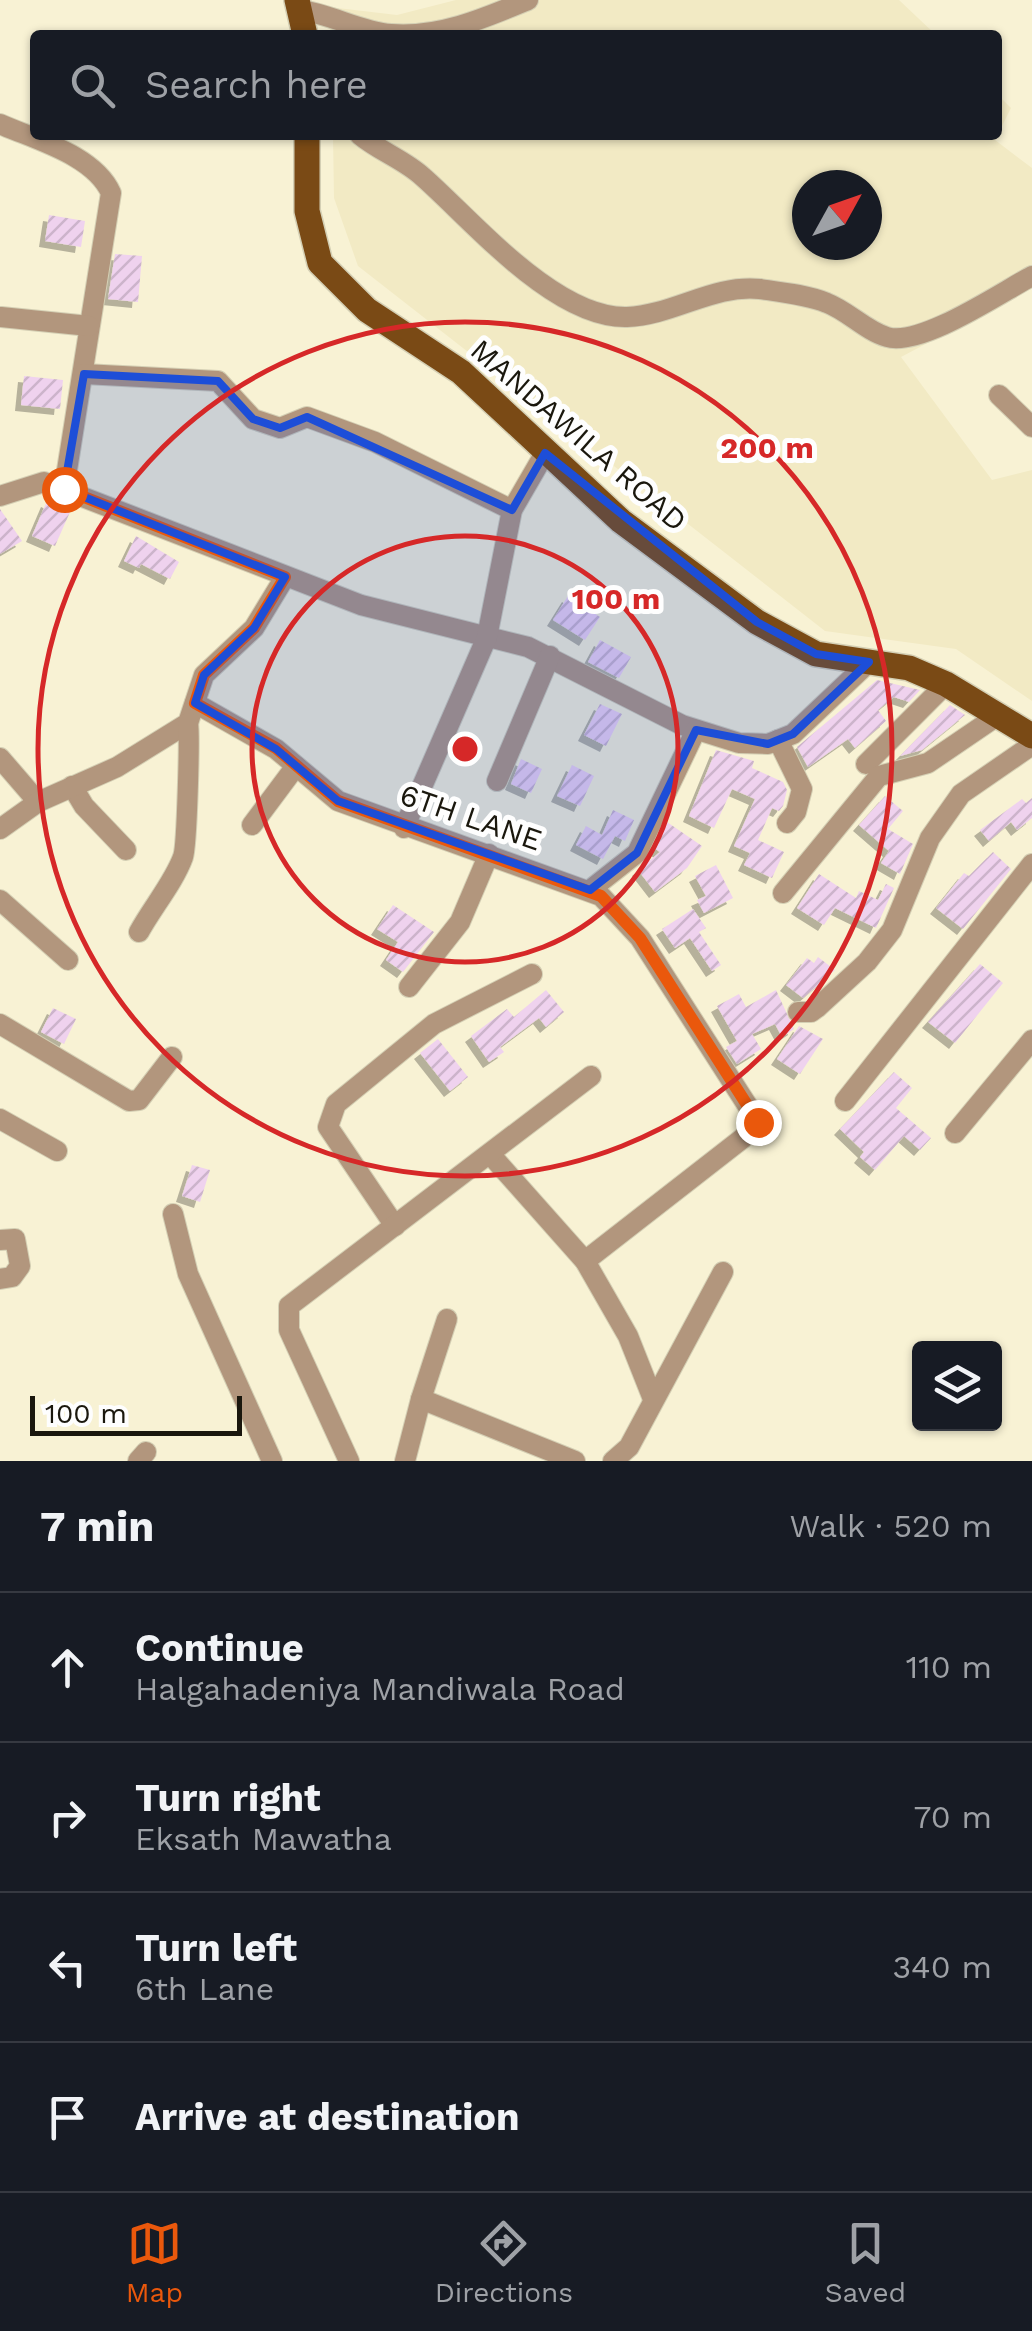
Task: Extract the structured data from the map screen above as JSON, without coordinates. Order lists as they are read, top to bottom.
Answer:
{
  "streets": {
    "main road": ["MANDAWILA ROAD"],
    "street": ["6TH LANE"]
  },
  "scale_bar": "100 m",
  "north": "top right",
  "page": {
    "search": "Search here",
    "scale": "100 m",
    "heading": ["7 min", "Walk · 520 m"],
    "list": [
      ["Continue", "Halgahadeniya Mandiwala Road", "110 m"],
      ["Turn right", "Eksath Mawatha", "70 m"],
      ["Turn left", "6th Lane", "340 m"],
      "Arrive at destination"
    ],
    "nav": ["Map", "Directions", "Saved"]
  },
  "rings": ["200 m", "100 m"]
}
